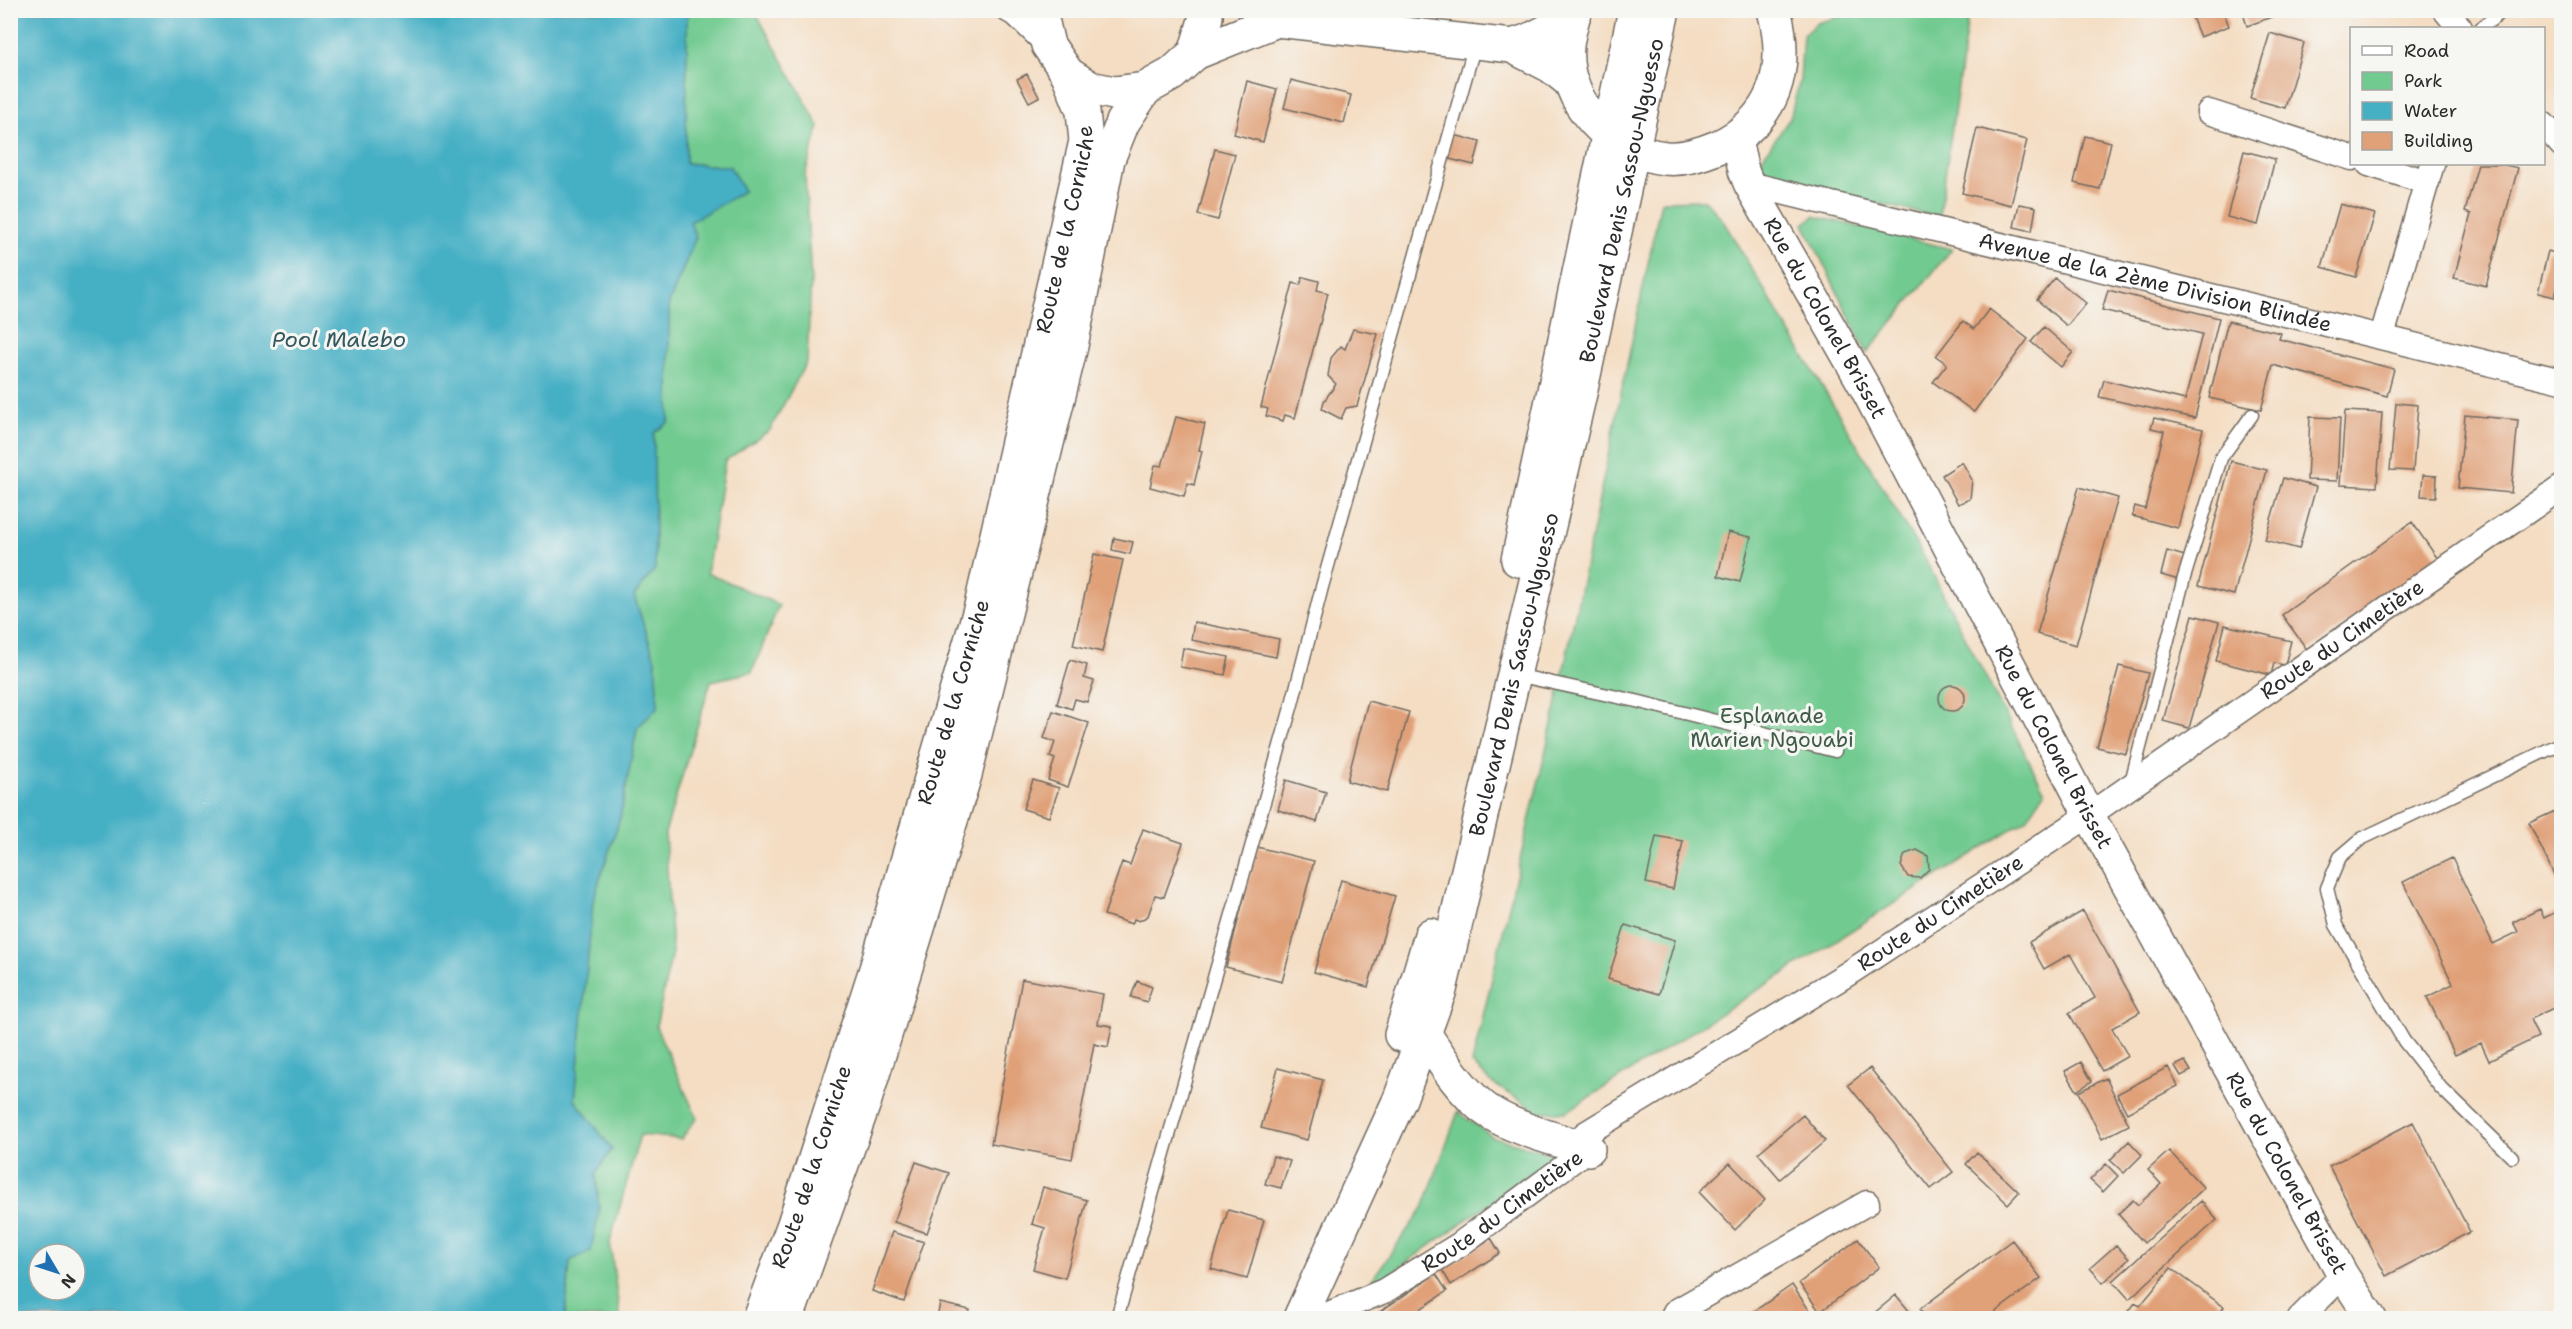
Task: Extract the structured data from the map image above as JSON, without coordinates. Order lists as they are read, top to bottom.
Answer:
{
  "streets": {
    "main road": ["Boulevard Denis Sassou-Nguesso", "Route de la Corniche"],
    "street": ["Avenue de la 2ème Division Blindée", "Rue du Colonel Brisset", "Route du Cimetière"]
  },
  "crossings": [
    ["Avenue de la 2ème Division Blindée", "Rue du Colonel Brisset"],
    ["Rue du Colonel Brisset", "Route du Cimetière"]
  ],
  "water": ["Pool Malebo"],
  "parks": ["Esplanade Marien Ngouabi"],
  "legend": [
    "Road",
    "Park",
    "Water",
    "Building"
  ],
  "north": "bottom right"
}
